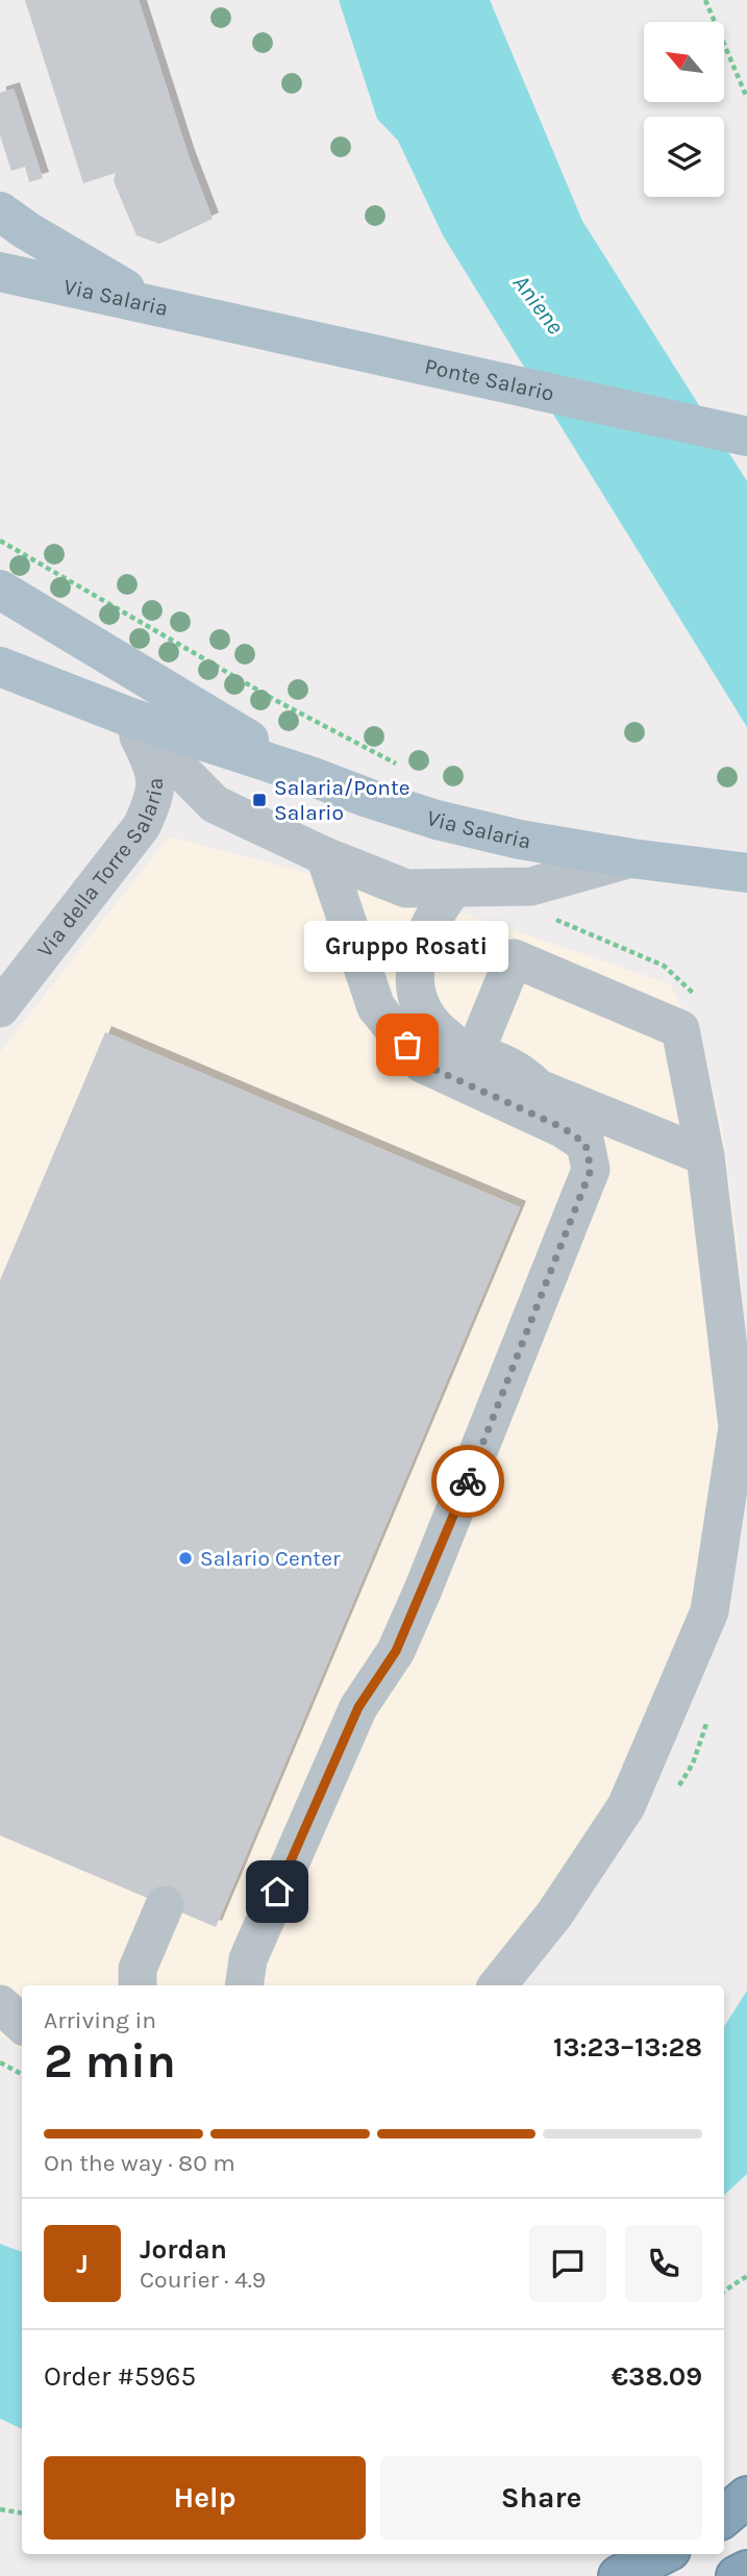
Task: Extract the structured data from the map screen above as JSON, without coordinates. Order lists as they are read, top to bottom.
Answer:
{
  "streets": {
    "main road": ["Via Salaria", "Ponte Salario"],
    "street": ["Via della Torre Salaria"]
  },
  "crossings": [
    ["Via Salaria", "Ponte Salario"],
    ["Via Salaria", "Via della Torre Salaria"]
  ],
  "water": ["Aniene"],
  "places": {
    "transit": ["Salaria/Ponte Salario"],
    "other": ["Gruppo Rosati", "Salario Center"]
  },
  "north": "top left",
  "page": {
    "bubble": "Gruppo Rosati",
    "heading": ["2 min", "Arriving in", "13:23–13:28"],
    "panel": [
      "Jordan",
      "Courier · 4.9",
      "Order #5965",
      "€38.09"
    ],
    "bar": "On the way · 80 m",
    "round": "J",
    "buttons": ["Help", "Share"]
  }
}
